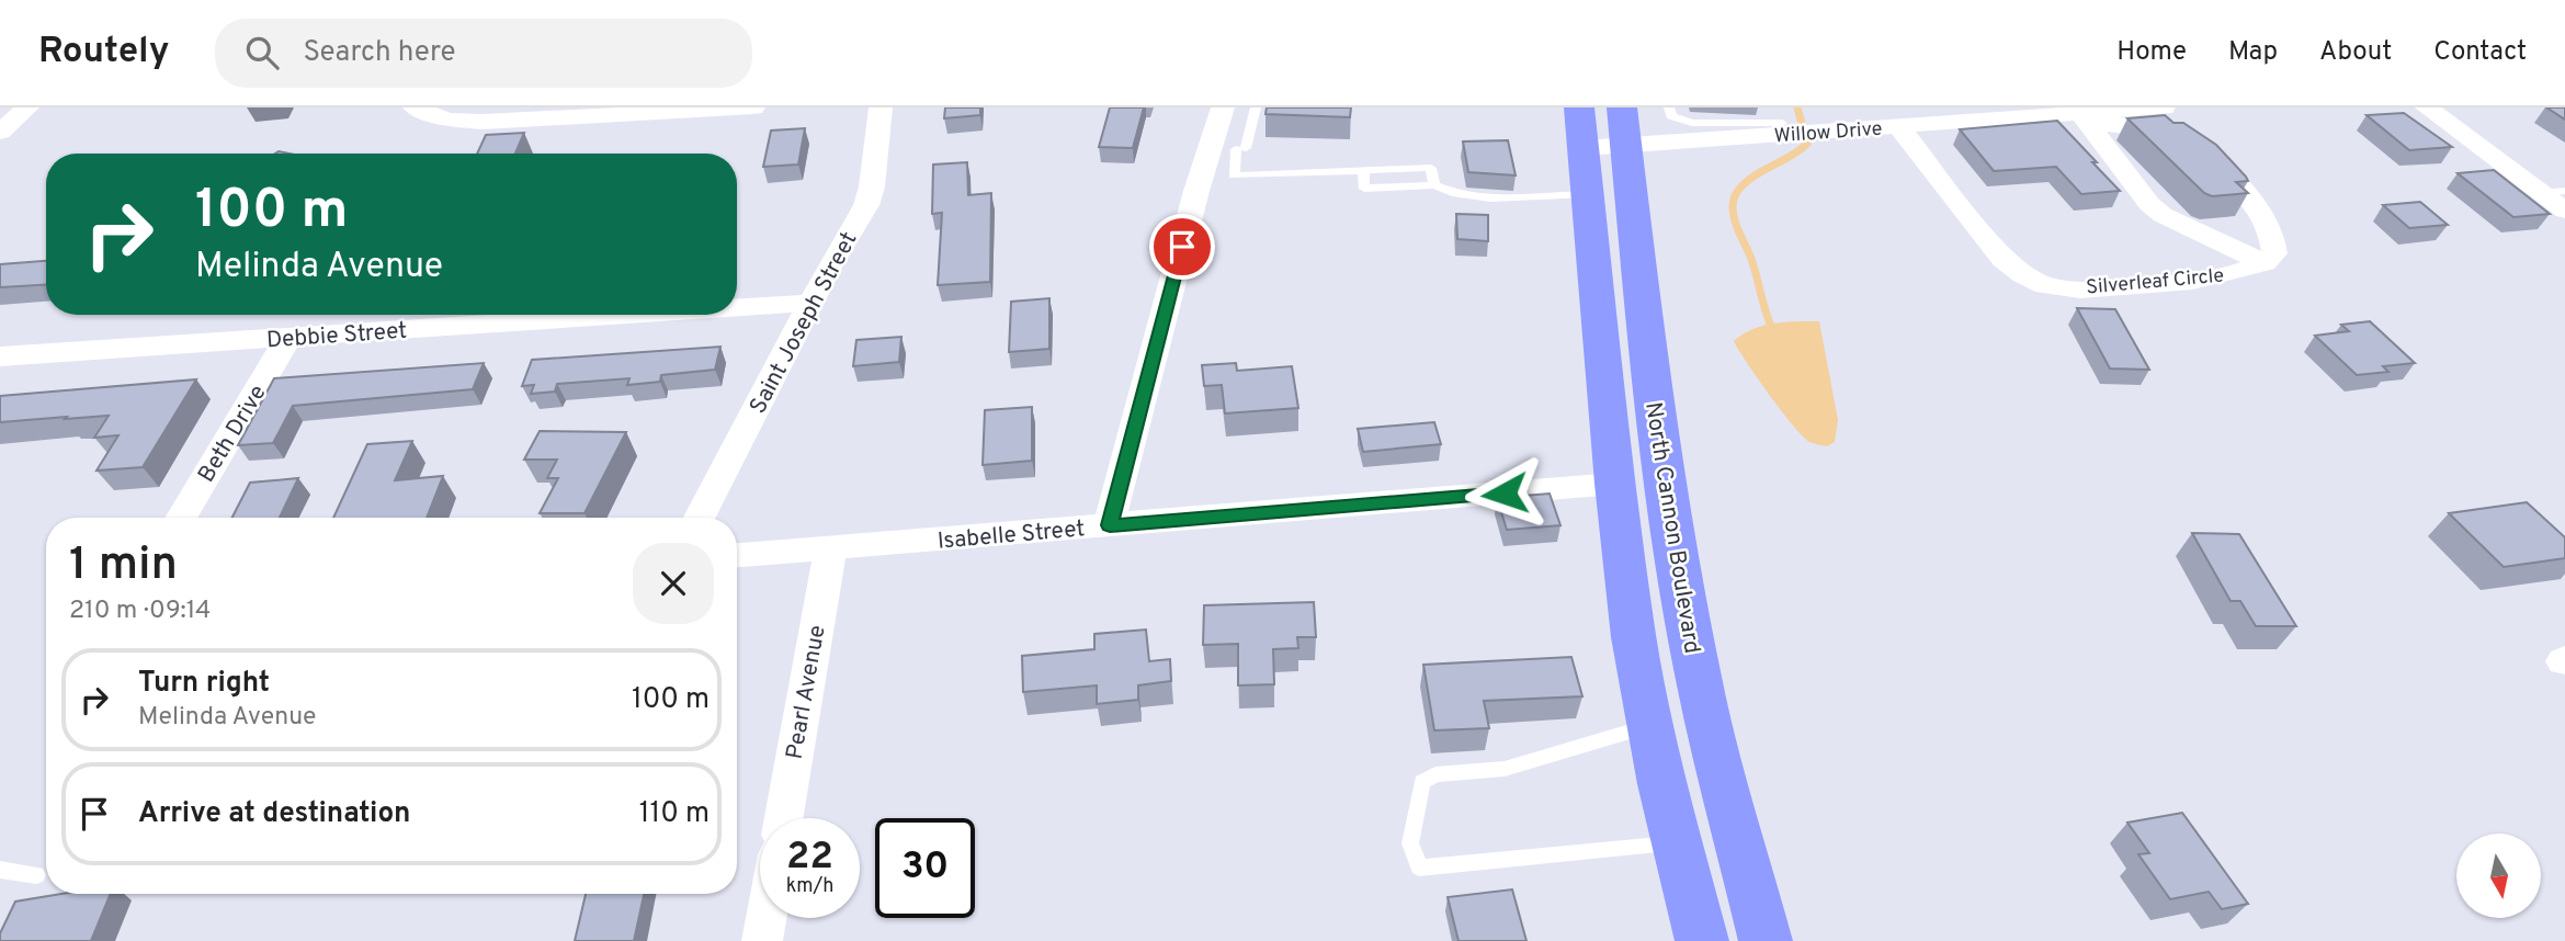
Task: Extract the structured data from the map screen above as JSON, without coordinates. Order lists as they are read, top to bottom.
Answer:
{
  "streets": {
    "main road": ["North Cannon Boulevard"],
    "street": [
      "Willow Drive",
      "Silverleaf Circle",
      "Saint Joseph Street",
      "Debbie Street",
      "Beth Drive",
      "Isabelle Street",
      "Pearl Avenue"
    ]
  },
  "crossings": [
    ["Willow Drive", "Silverleaf Circle"],
    ["Willow Drive", "North Cannon Boulevard"],
    ["Saint Joseph Street", "Debbie Street"],
    ["Debbie Street", "Beth Drive"],
    ["North Cannon Boulevard", "Isabelle Street"],
    ["Isabelle Street", "Pearl Avenue"]
  ],
  "north": "bottom",
  "page": {
    "header": "Routely",
    "search": "Search here",
    "nav": [
      "Home",
      "Map",
      "About",
      "Contact"
    ],
    "turn": ["100 m", "Melinda Avenue"],
    "heading": ["1 min", "210 m · 09:14"],
    "list": [
      {
        "name": "Turn right",
        "note": "Melinda Avenue",
        "value": "100 m"
      },
      {
        "name": "Arrive at destination",
        "value": "110 m"
      }
    ],
    "speed": "22 km/h",
    "limit": "30"
  }
}
